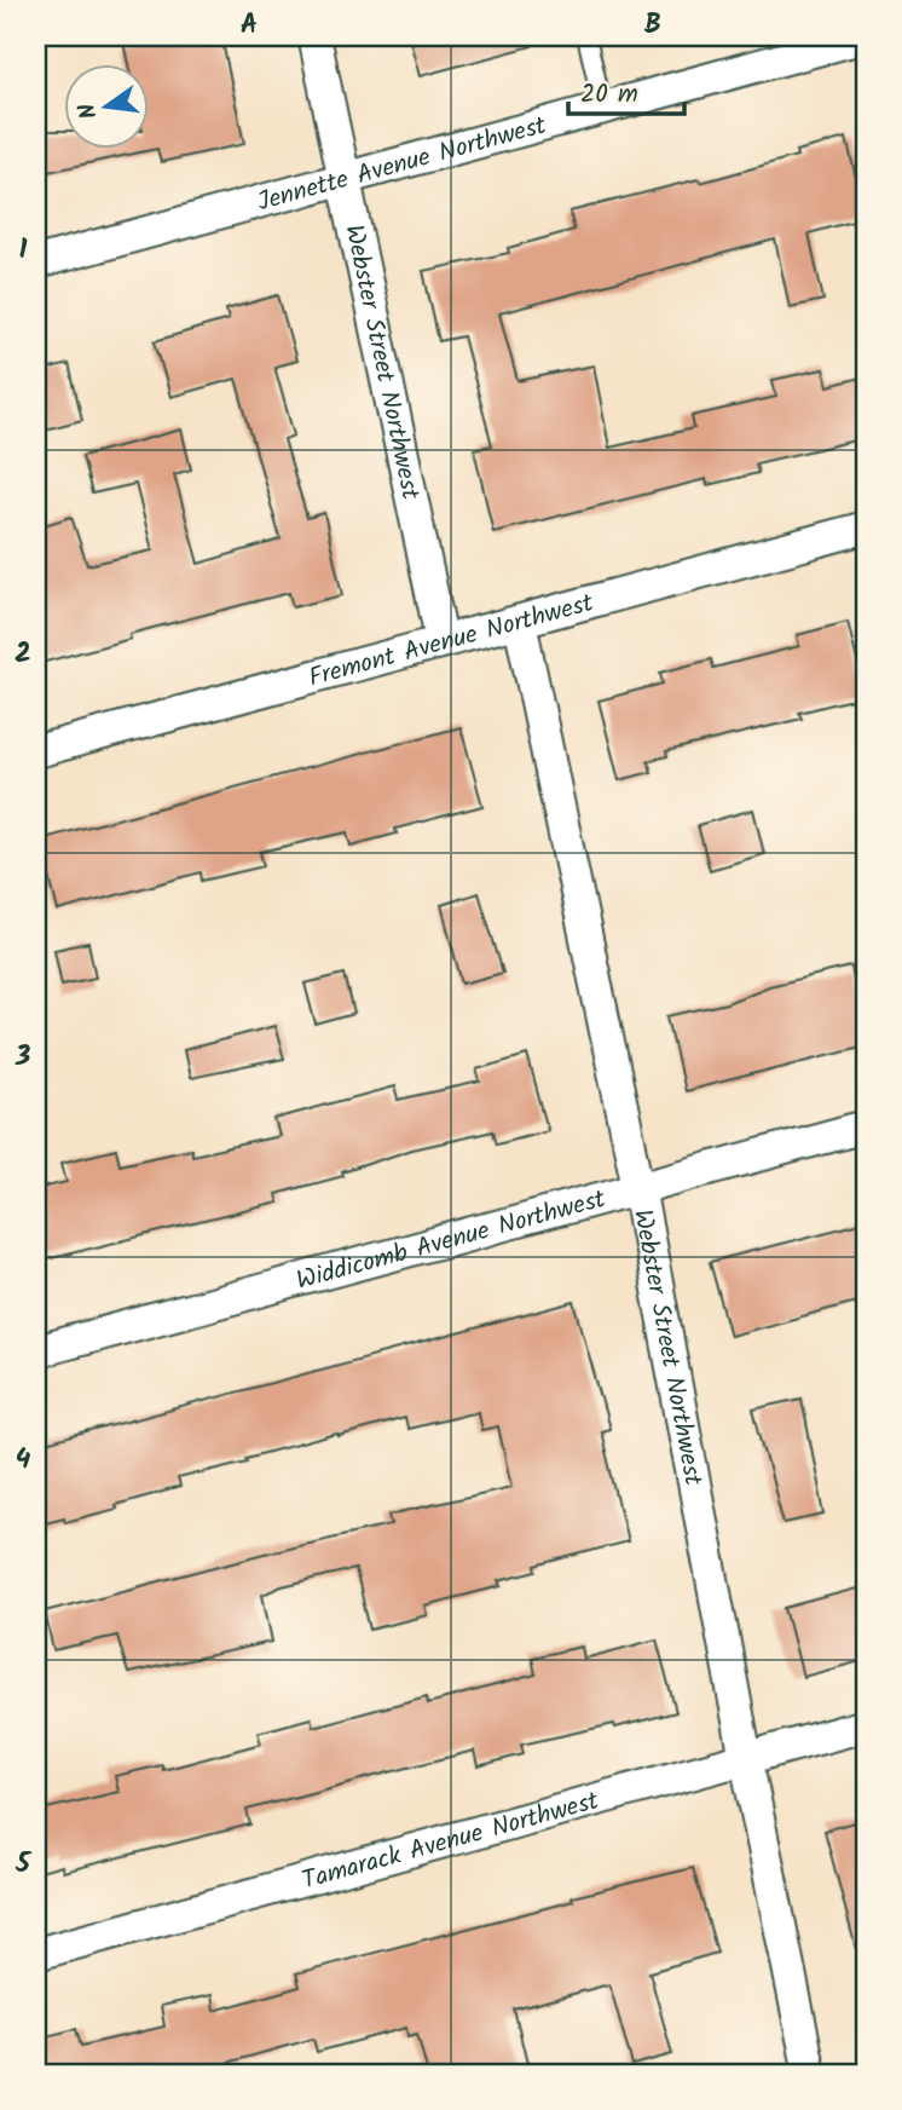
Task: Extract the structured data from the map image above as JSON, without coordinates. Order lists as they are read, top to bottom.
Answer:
{
  "streets": {
    "street": [
      "Jennette Avenue Northwest",
      "Webster Street Northwest",
      "Fremont Avenue Northwest",
      "Widdicomb Avenue Northwest",
      "Tamarack Avenue Northwest"
    ]
  },
  "crossings": [
    ["Jennette Avenue Northwest", "Webster Street Northwest"],
    ["Webster Street Northwest", "Fremont Avenue Northwest"],
    ["Webster Street Northwest", "Widdicomb Avenue Northwest"],
    ["Webster Street Northwest", "Tamarack Avenue Northwest"]
  ],
  "scale_bar": "20 m",
  "north": "left",
  "grid": {
    "columns": ["A", "B"],
    "rows": [
      "1",
      "2",
      "3",
      "4",
      "5"
    ]
  }
}
